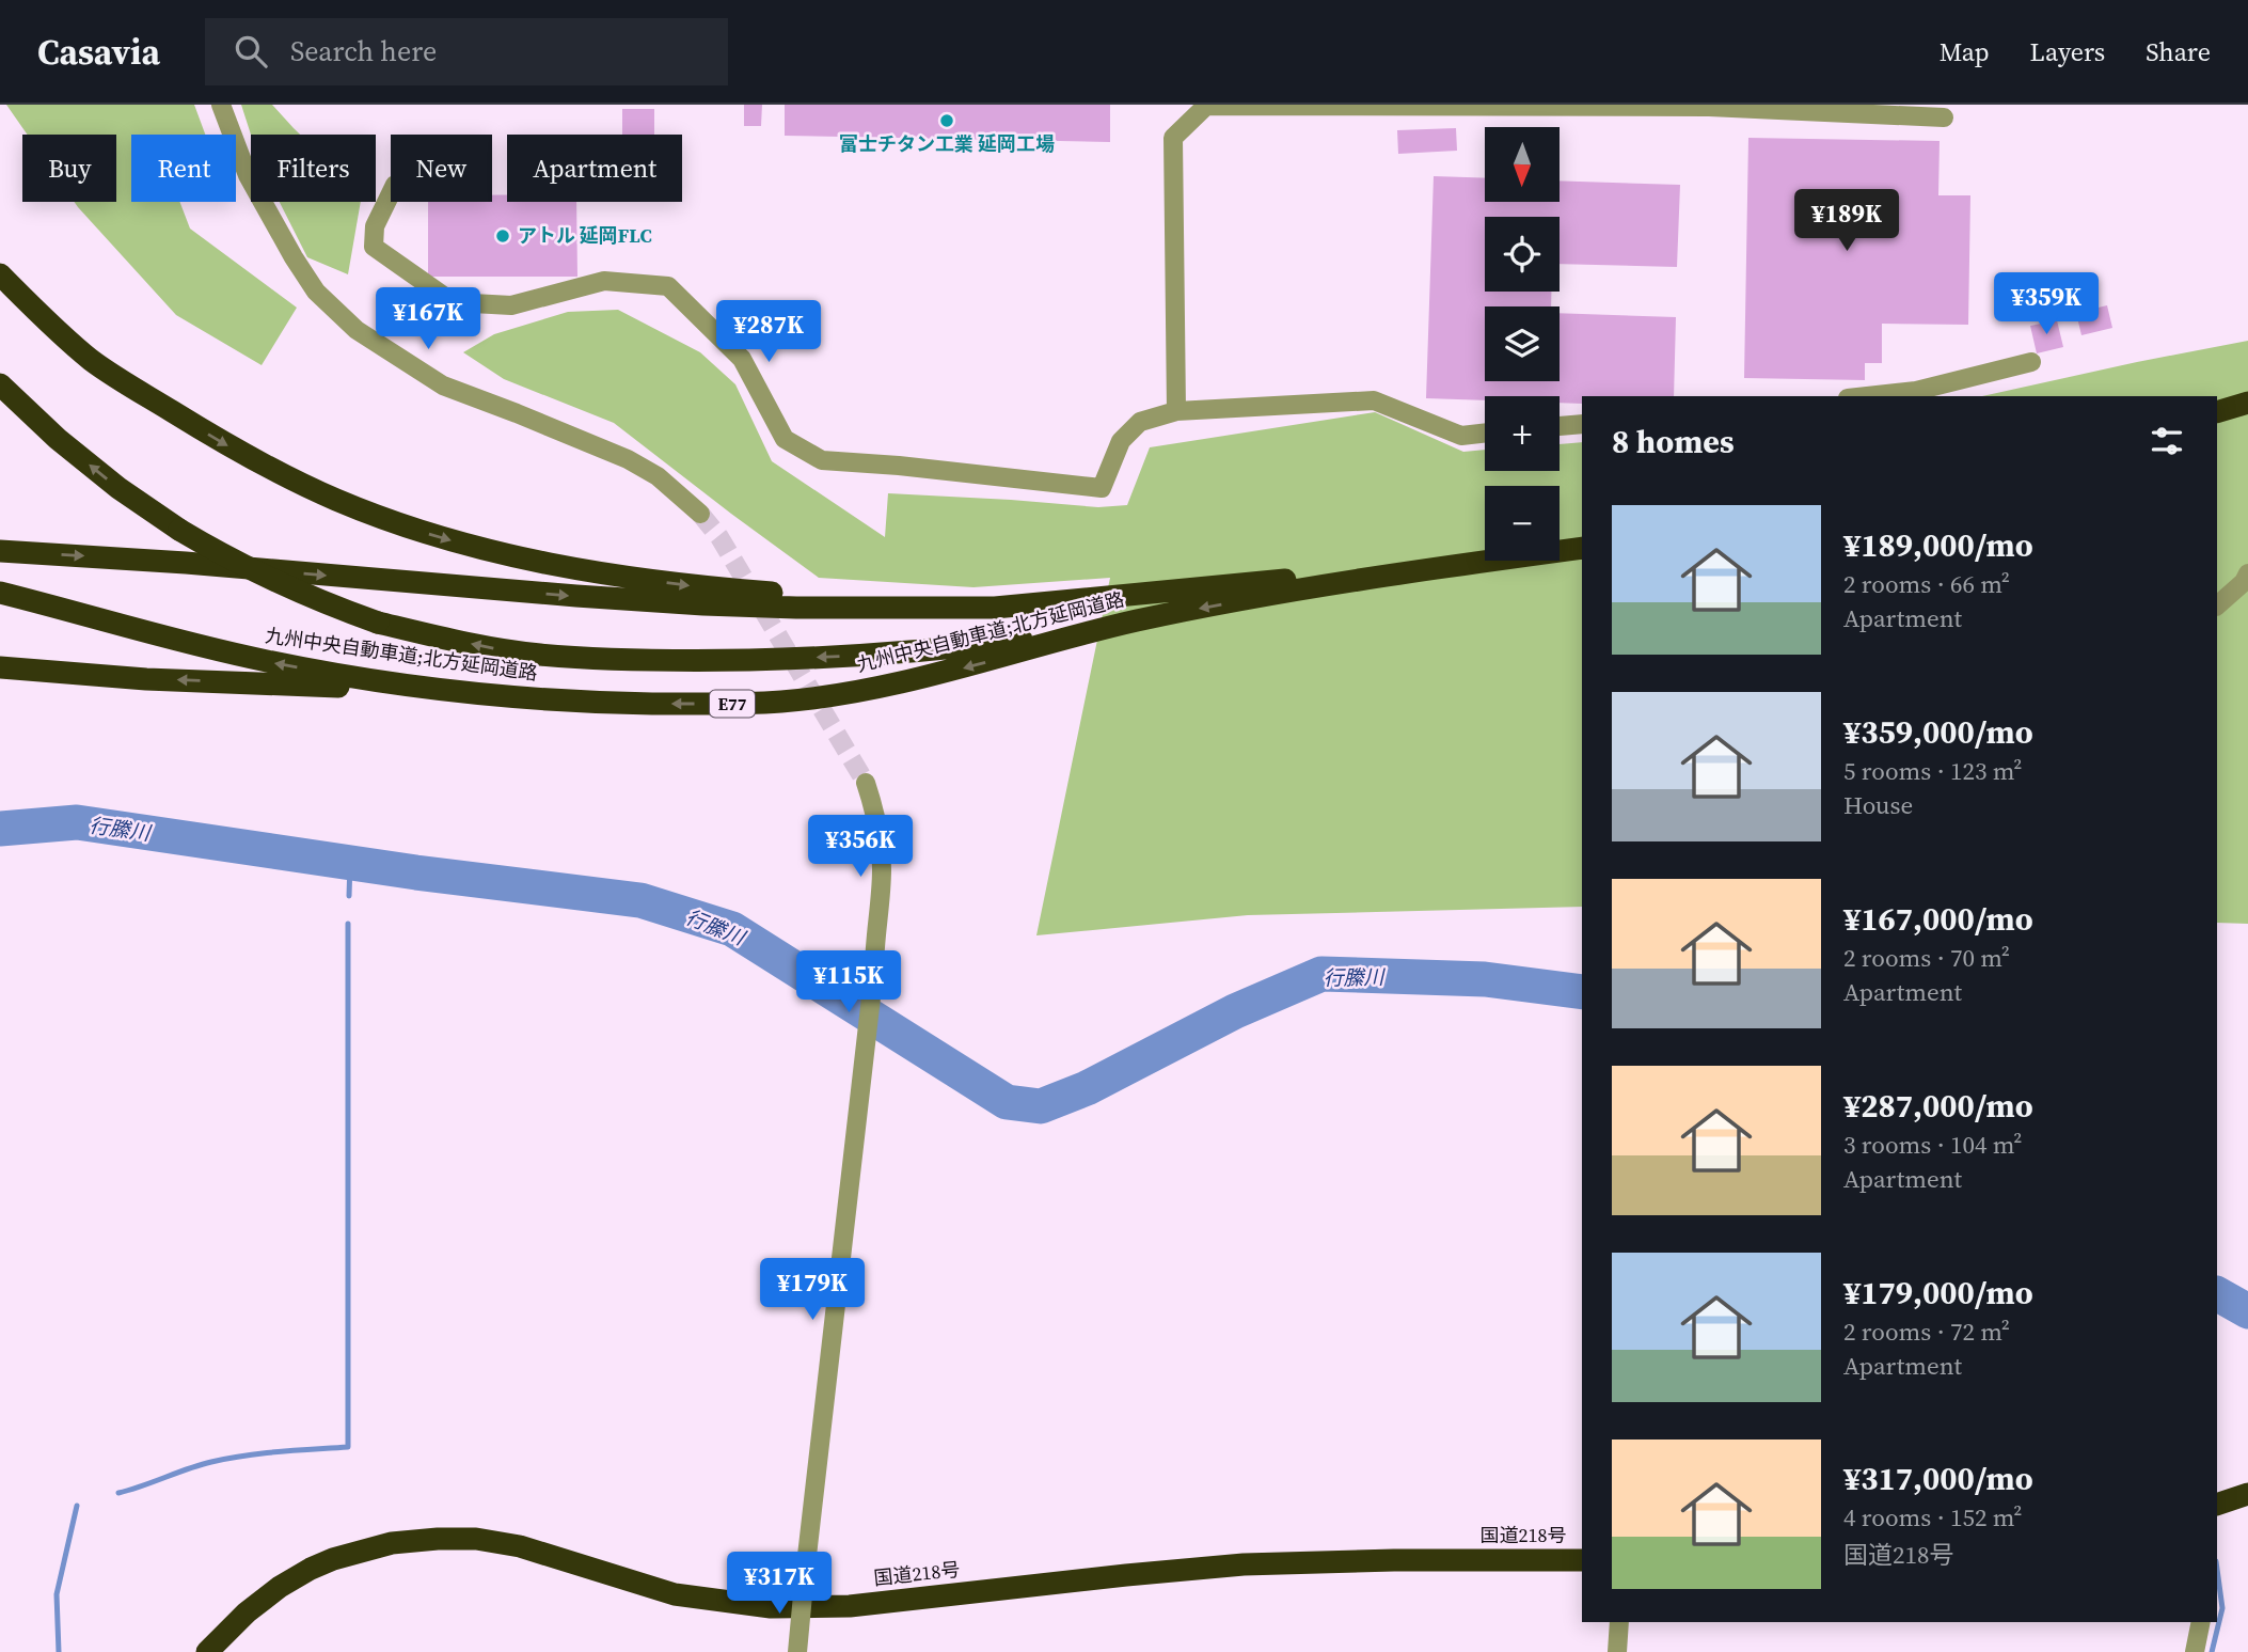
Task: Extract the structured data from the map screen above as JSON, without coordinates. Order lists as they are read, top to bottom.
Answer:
{
  "streets": {
    "highway": ["九州中央自動車道;北方延岡道路", "E77", "国道218号"]
  },
  "water": ["行縢川"],
  "places": ["富士チタン工業 延岡工場", "アトル 延岡FLC"],
  "north": "bottom",
  "page": {
    "header": "Casavia",
    "search": "Search here",
    "nav": ["Map", "Layers", "Share"],
    "map_buttons": ["+", "−"],
    "chip": [
      "Buy",
      "Rent",
      "Filters",
      "New",
      "Apartment"
    ],
    "price": [
      "¥189K",
      "¥359K",
      "¥167K",
      "¥287K",
      "¥356K",
      "¥115K",
      "¥179K",
      "¥317K"
    ],
    "heading": "8 homes",
    "list": [
      {
        "name": "¥189,000/mo",
        "note": "2 rooms · 66 m² · Apartment"
      },
      {
        "name": "¥359,000/mo",
        "note": "5 rooms · 123 m² · House"
      },
      {
        "name": "¥167,000/mo",
        "note": "2 rooms · 70 m² · Apartment"
      },
      {
        "name": "¥287,000/mo",
        "note": "3 rooms · 104 m² · Apartment"
      },
      {
        "name": "¥179,000/mo",
        "note": "2 rooms · 72 m² · Apartment"
      },
      {
        "name": "¥317,000/mo",
        "note": "4 rooms · 152 m² · 国道218号"
      }
    ]
  }
}
